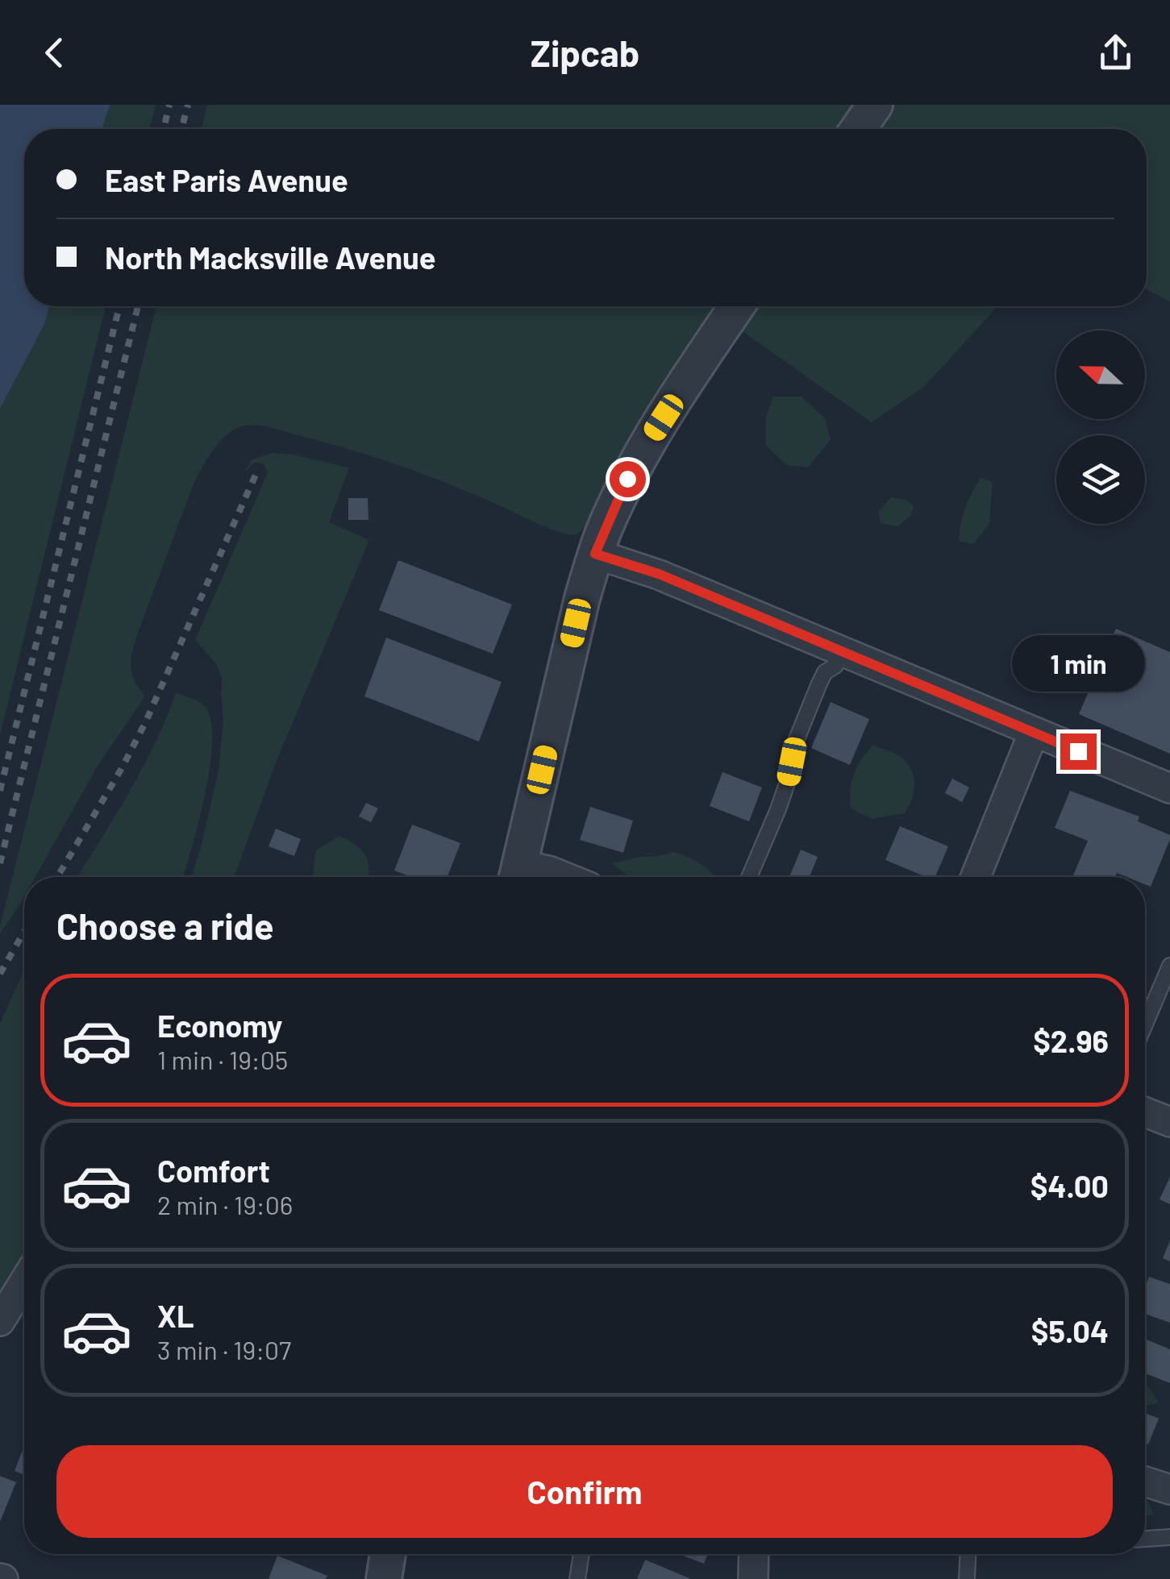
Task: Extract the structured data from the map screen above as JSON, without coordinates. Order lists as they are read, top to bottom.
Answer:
{
  "north": "left",
  "page": {
    "header": "Zipcab",
    "banner": ["East Paris Avenue", "North Macksville Avenue"],
    "bubble": "1 min",
    "heading": "Choose a ride",
    "list": [
      {
        "name": "Economy",
        "note": "1 min · 19:05",
        "value": "$2.96"
      },
      {
        "name": "Comfort",
        "note": "2 min · 19:06",
        "value": "$4.00"
      },
      {
        "name": "XL",
        "note": "3 min · 19:07",
        "value": "$5.04"
      }
    ],
    "buttons": "Confirm"
  }
}
